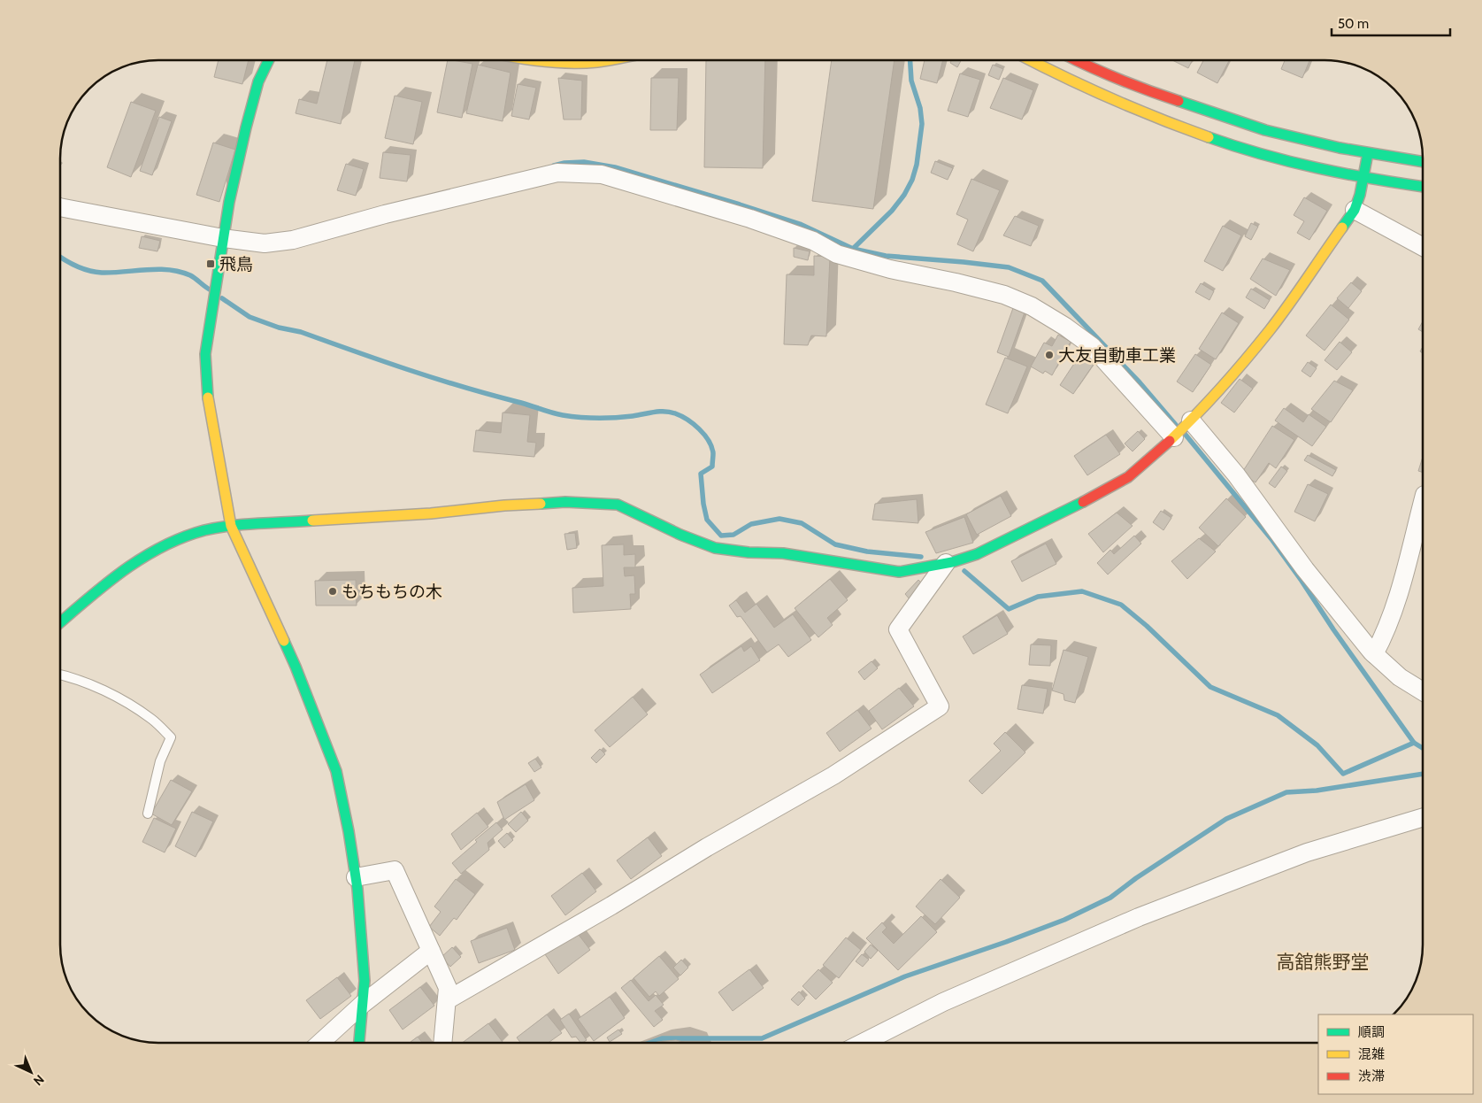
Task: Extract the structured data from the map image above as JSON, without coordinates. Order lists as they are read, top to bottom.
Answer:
{
  "districts": ["高舘熊野堂"],
  "places": {
    "transit": ["飛鳥"],
    "other": ["大友自動車工業", "もちもちの木"]
  },
  "legend": ["順調", "混雑", "渋滞"],
  "scale_bar": "50 m",
  "north": "bottom right"
}
